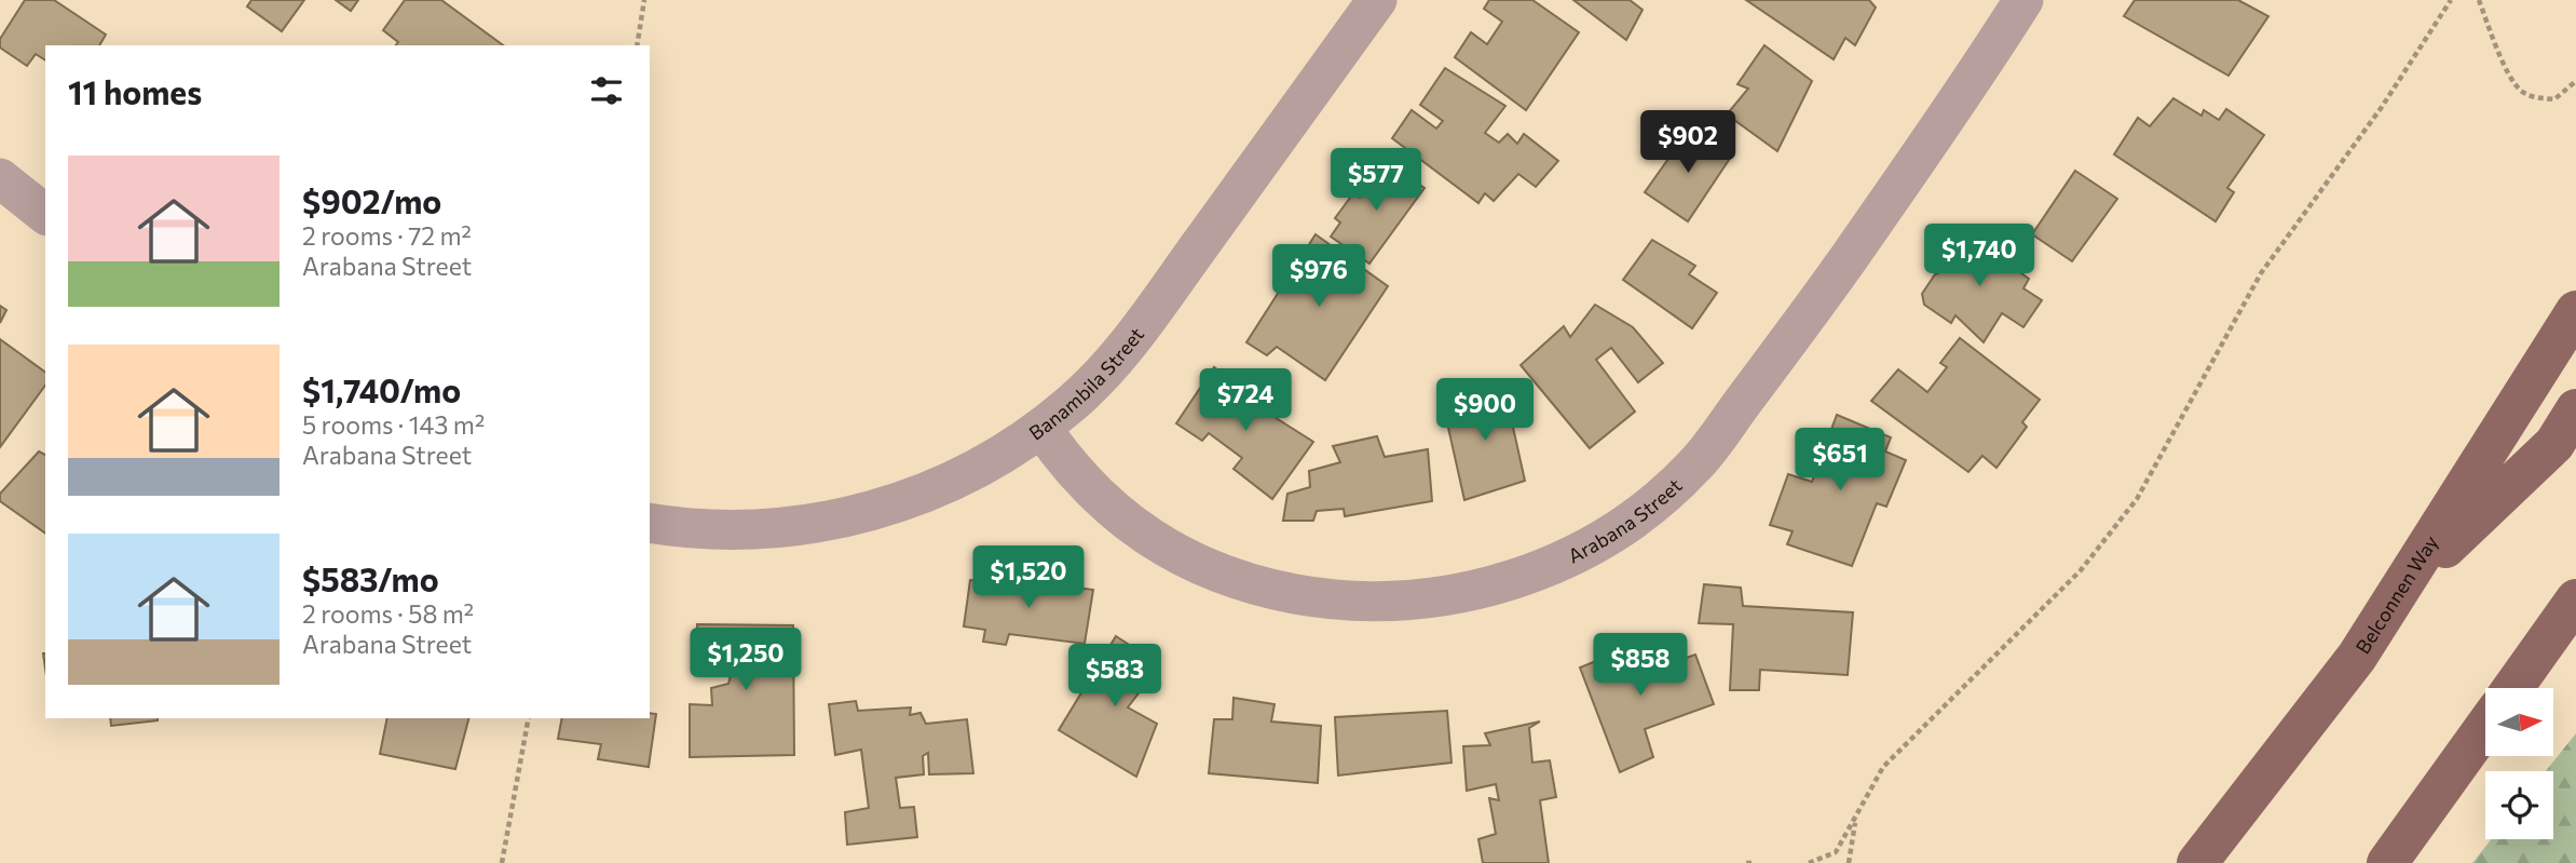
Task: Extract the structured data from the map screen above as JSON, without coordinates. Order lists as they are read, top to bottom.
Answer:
{
  "streets": {
    "main road": ["Belconnen Way"],
    "street": ["Banambila Street", "Arabana Street"]
  },
  "crossings": [
    ["Banambila Street", "Arabana Street"]
  ],
  "north": "right",
  "page": {
    "heading": "11 homes",
    "price": [
      "$902",
      "$577",
      "$1,740",
      "$976",
      "$724",
      "$900",
      "$651",
      "$1,520",
      "$1,250",
      "$858",
      "$583"
    ],
    "list": [
      {
        "name": "$902/mo",
        "note": "2 rooms · 72 m² · Arabana Street"
      },
      {
        "name": "$1,740/mo",
        "note": "5 rooms · 143 m² · Arabana Street"
      },
      {
        "name": "$583/mo",
        "note": "2 rooms · 58 m² · Arabana Street"
      }
    ]
  }
}
